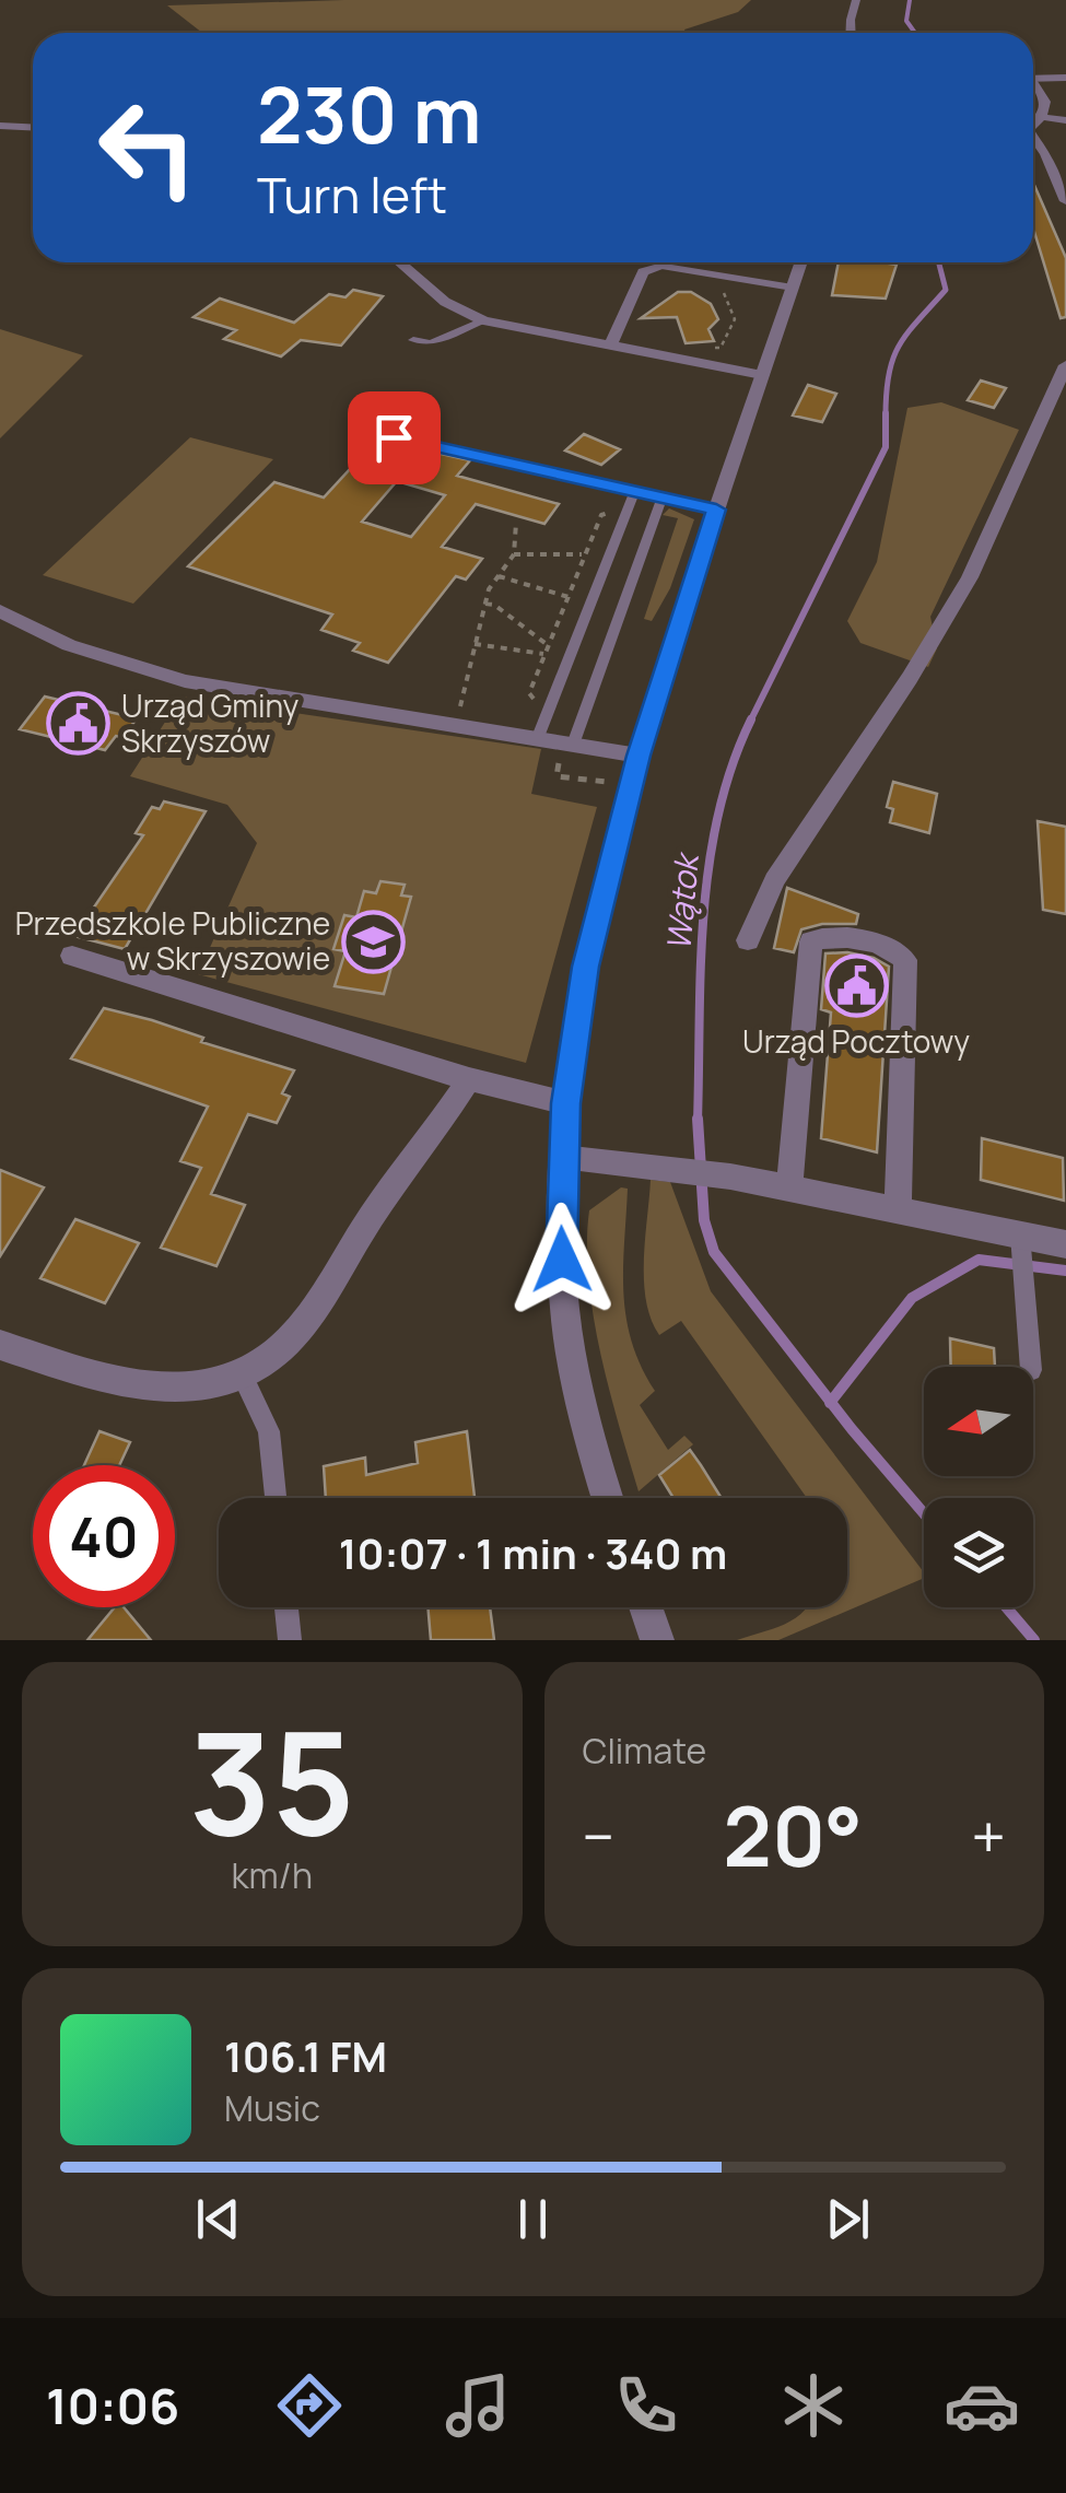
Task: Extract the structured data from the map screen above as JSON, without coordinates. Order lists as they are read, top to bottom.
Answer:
{
  "water": ["Wątok"],
  "places": {
    "public building": ["Urząd Gminy Skrzyszów", "Urząd Pocztowy"],
    "school or university": ["Przedszkole Publiczne w Skrzyszowie"]
  },
  "north": "left",
  "page": {
    "turn": ["230 m", "Turn left"],
    "limit": "40",
    "trip": "10:07 · 1 min · 340 m",
    "tile": [
      ["35", "km/h"],
      "Climate"
    ],
    "heat": ["−", "20°", "+"],
    "song": ["106.1 FM", "Music"],
    "tabs": "10:06"
  }
}
